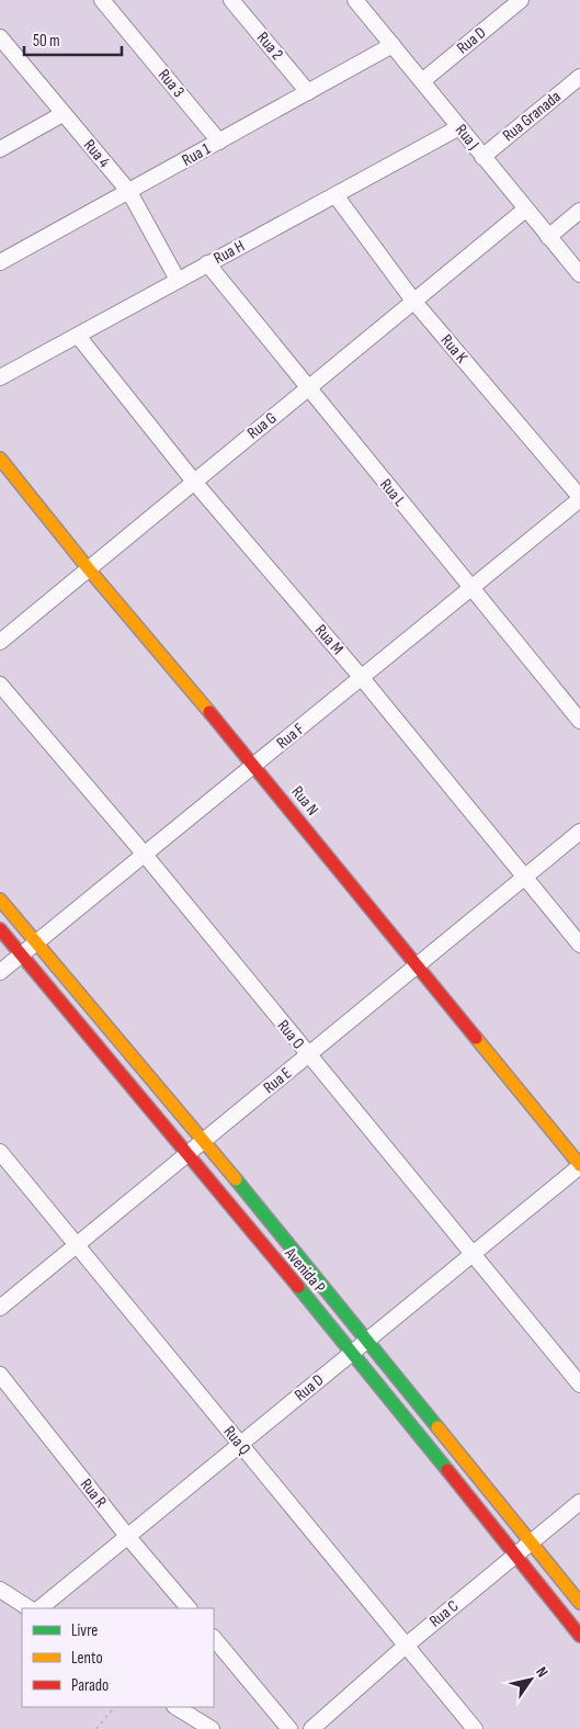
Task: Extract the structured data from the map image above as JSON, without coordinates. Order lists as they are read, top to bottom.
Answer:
{
  "streets": {
    "street": [
      "Rua D",
      "Rua 2",
      "Rua 3",
      "Rua Granada",
      "Rua J",
      "Rua 4",
      "Rua 1",
      "Rua H",
      "Rua K",
      "Rua G",
      "Rua L",
      "Rua M",
      "Rua F",
      "Rua N",
      "Rua O",
      "Rua E",
      "Avenida P",
      "Rua Q",
      "Rua R",
      "Rua C"
    ]
  },
  "crossings": [
    ["Rua D", "Rua J"],
    ["Rua D", "Rua N"],
    ["Rua D", "Rua O"],
    ["Rua D", "Avenida P"],
    ["Rua D", "Rua Q"],
    ["Rua D", "Rua R"],
    ["Rua 2", "Rua 1"],
    ["Rua 3", "Rua 1"],
    ["Rua Granada", "Rua J"],
    ["Rua J", "Rua 1"],
    ["Rua J", "Rua H"],
    ["Rua J", "Rua G"],
    ["Rua 4", "Rua 1"],
    ["Rua 4", "Rua H"],
    ["Rua H", "Rua K"],
    ["Rua H", "Rua L"],
    ["Rua H", "Rua M"],
    ["Rua K", "Rua G"],
    ["Rua K", "Rua F"],
    ["Rua G", "Rua L"],
    ["Rua G", "Rua M"],
    ["Rua G", "Rua N"],
    ["Rua L", "Rua F"],
    ["Rua M", "Rua F"],
    ["Rua M", "Rua E"],
    ["Rua F", "Rua N"],
    ["Rua F", "Rua O"],
    ["Rua F", "Avenida P"],
    ["Rua N", "Rua E"],
    ["Rua O", "Rua E"],
    ["Rua E", "Avenida P"],
    ["Rua E", "Rua Q"],
    ["Avenida P", "Rua C"],
    ["Rua Q", "Rua C"]
  ],
  "legend": ["Livre", "Lento", "Parado"],
  "scale_bar": "50 m",
  "north": "top right"
}
